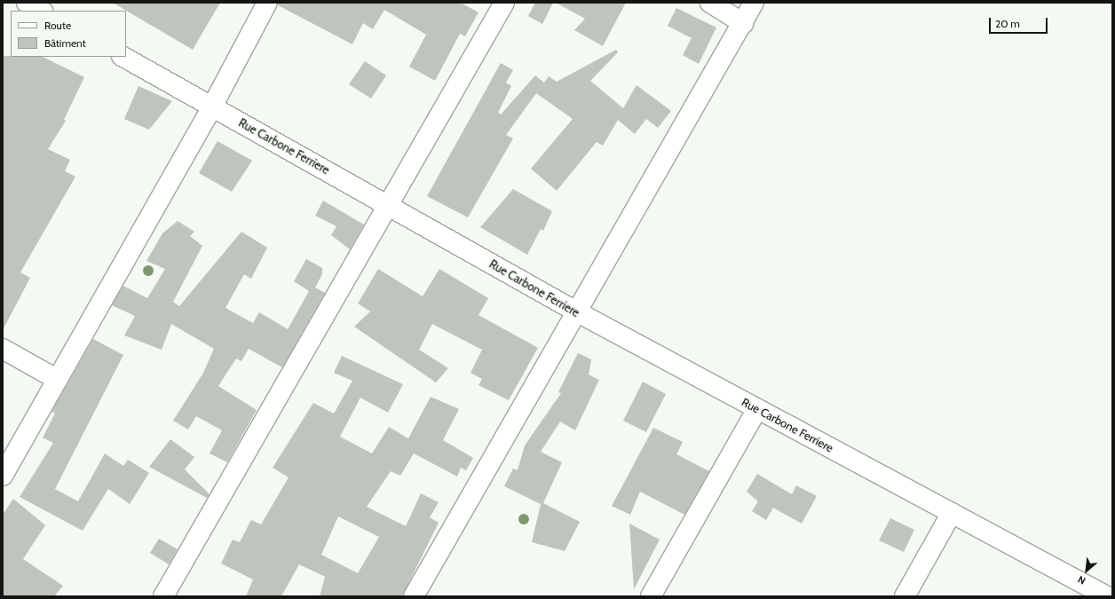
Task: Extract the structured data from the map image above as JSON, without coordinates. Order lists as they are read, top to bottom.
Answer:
{
  "streets": {
    "street": ["Rue Carbone Ferriere"]
  },
  "legend": ["Route", "Bâtiment"],
  "scale_bar": "20 m",
  "north": "bottom left"
}
